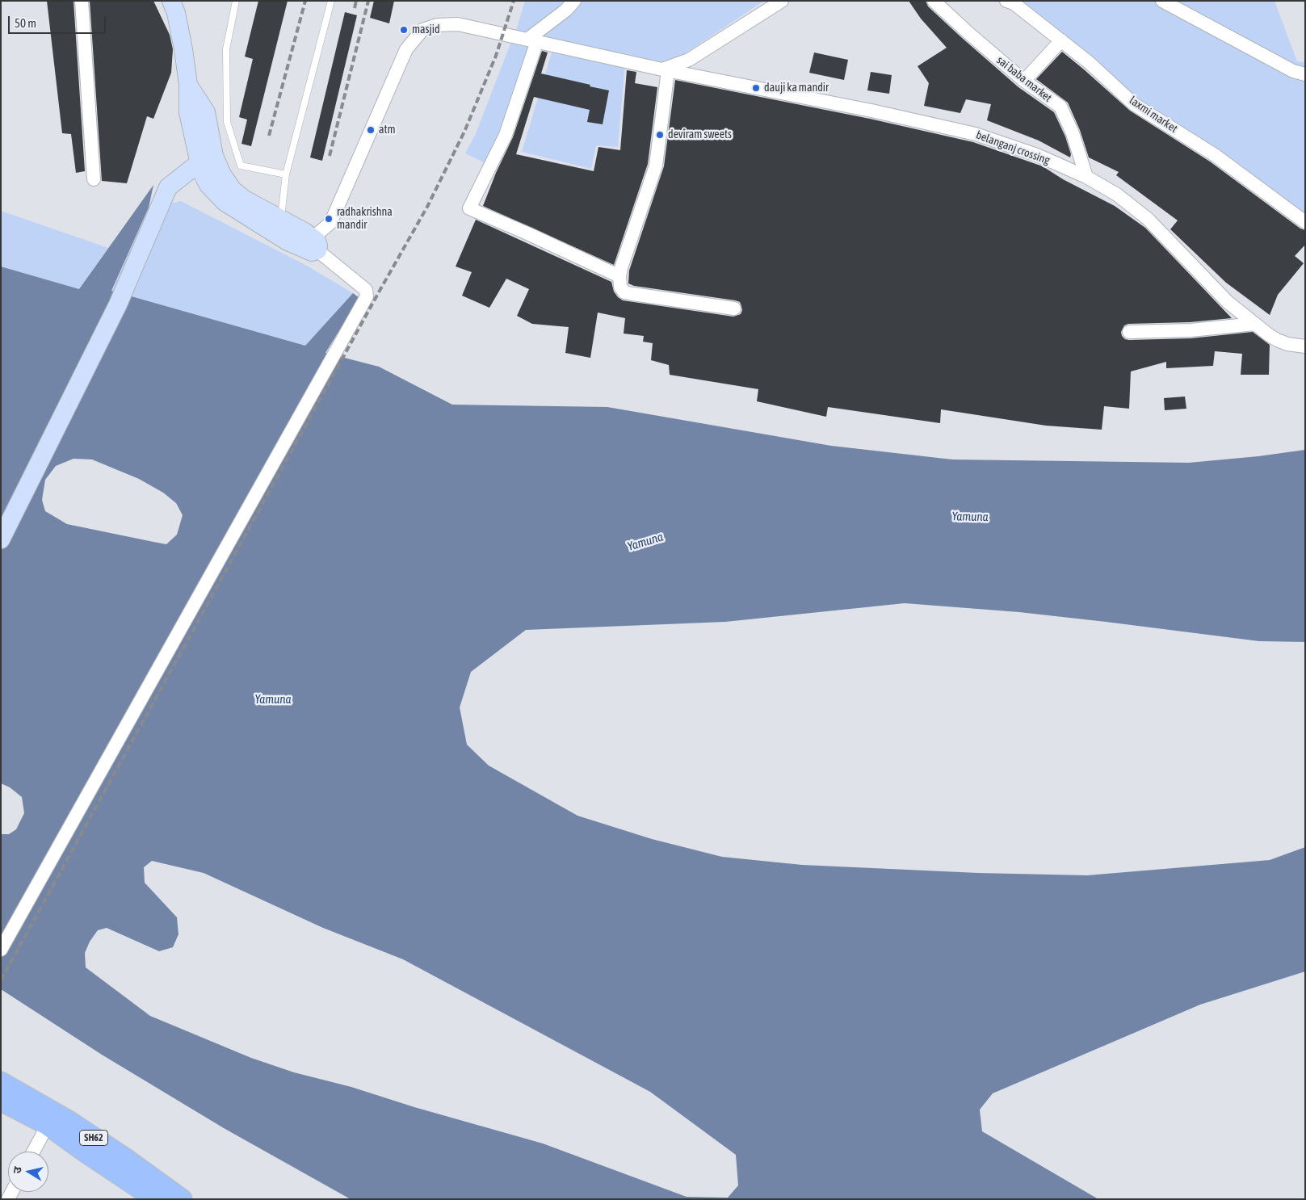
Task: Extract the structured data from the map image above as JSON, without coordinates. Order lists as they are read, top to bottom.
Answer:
{
  "streets": {
    "main road": ["SH62"],
    "street": ["sai baba market", "laxmi market", "belanganj crossing"]
  },
  "crossings": [
    ["sai baba market", "belanganj crossing"]
  ],
  "water": ["Yamuna"],
  "places": [
    "masjid",
    "dauji ka mandir",
    "atm",
    "deviram sweets",
    "radhakrishna mandir"
  ],
  "scale_bar": "50 m",
  "north": "left"
}
